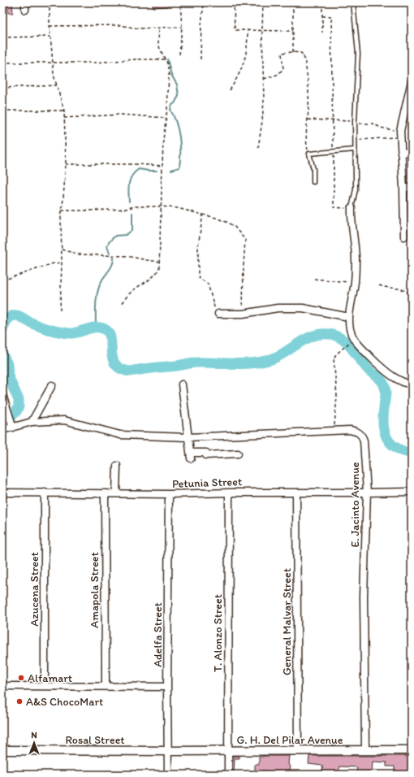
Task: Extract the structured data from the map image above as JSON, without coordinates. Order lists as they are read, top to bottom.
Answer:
{
  "streets": {
    "street": [
      "Petunia Street",
      "E. Jacinto Avenue",
      "Azucena Street",
      "Amapola Street",
      "General Malvar Street",
      "T. Alonzo Street",
      "Adelfa Street",
      "Rosal Street",
      "G. H. Del Pilar Avenue"
    ]
  },
  "crossings": [
    ["Petunia Street", "E. Jacinto Avenue"],
    ["Petunia Street", "Azucena Street"],
    ["Petunia Street", "Amapola Street"],
    ["Petunia Street", "General Malvar Street"],
    ["Petunia Street", "T. Alonzo Street"],
    ["Petunia Street", "Adelfa Street"],
    ["E. Jacinto Avenue", "G. H. Del Pilar Avenue"],
    ["General Malvar Street", "G. H. Del Pilar Avenue"],
    ["T. Alonzo Street", "G. H. Del Pilar Avenue"],
    ["Adelfa Street", "Rosal Street"],
    ["Adelfa Street", "G. H. Del Pilar Avenue"],
    ["Rosal Street", "G. H. Del Pilar Avenue"]
  ],
  "places": ["Alfamart", "A&S ChocoMart"],
  "north": "top"
}
